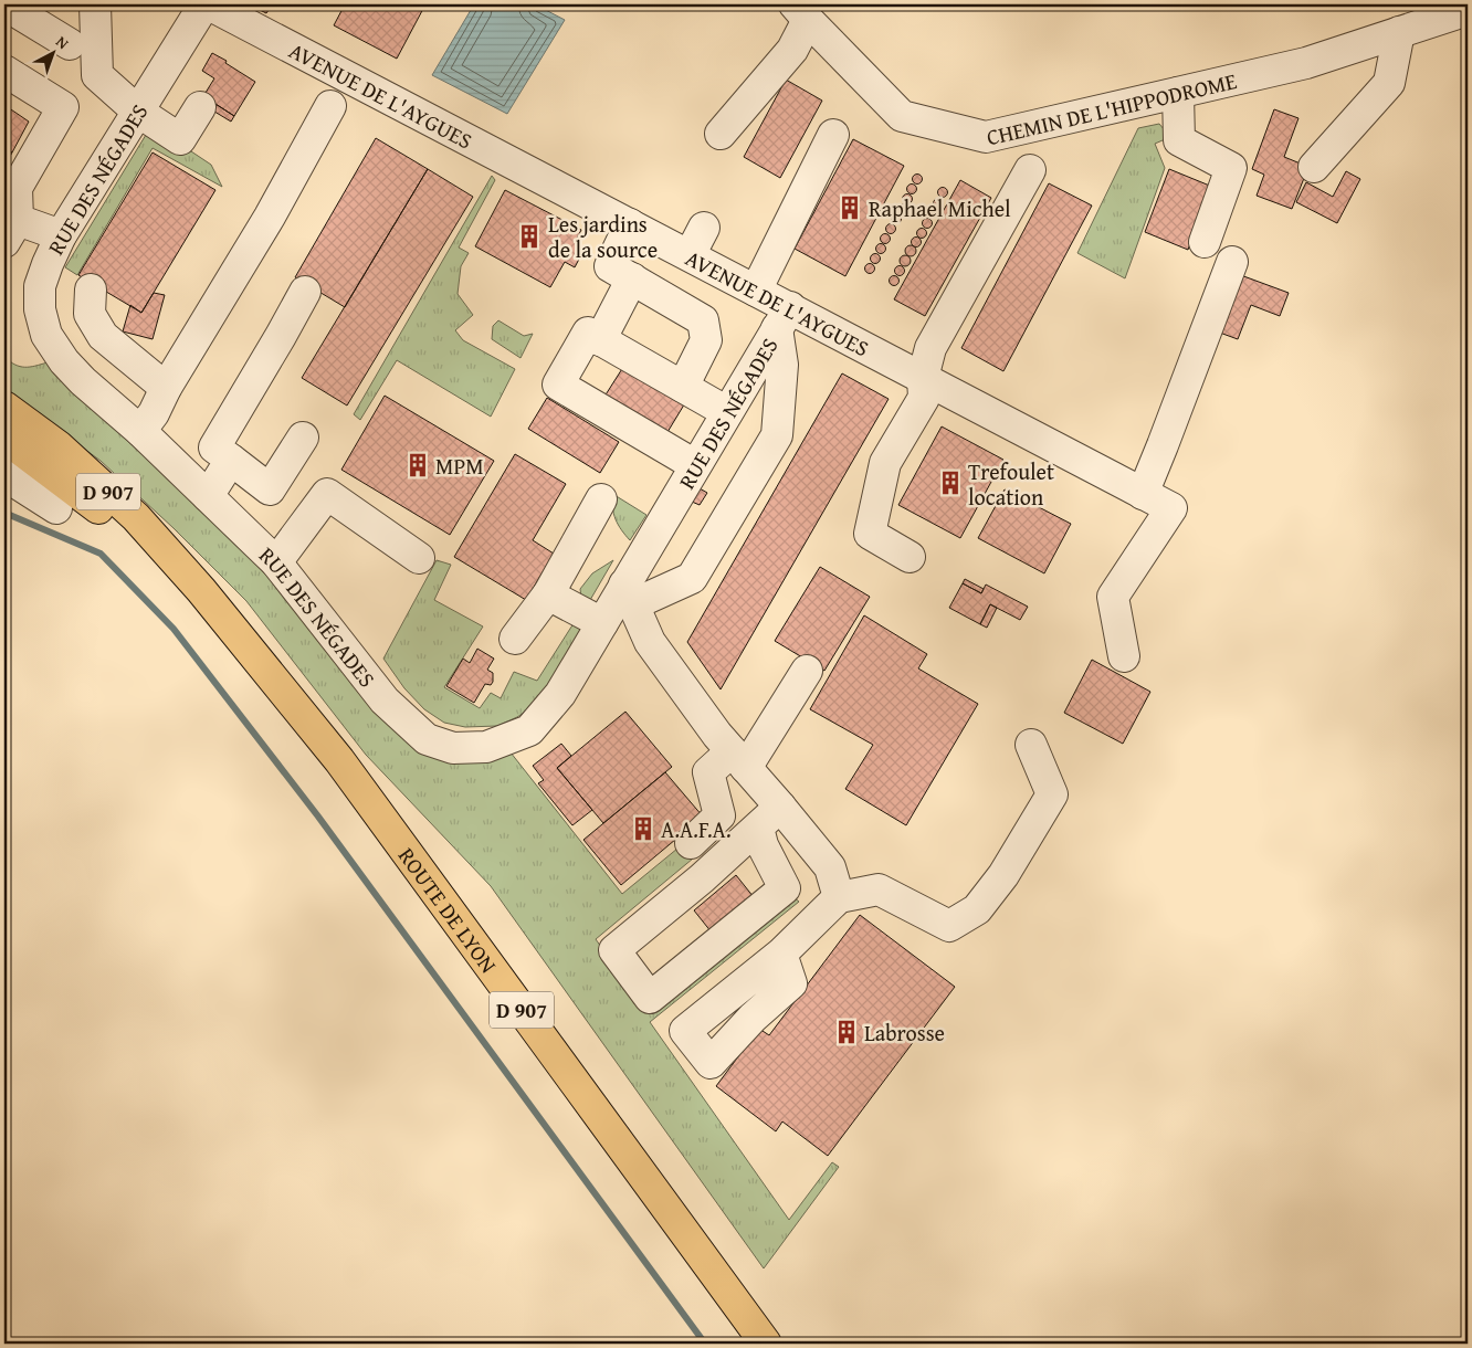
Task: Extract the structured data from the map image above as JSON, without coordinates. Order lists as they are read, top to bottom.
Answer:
{
  "streets": {
    "main road": ["D 907", "ROUTE DE LYON"],
    "street": ["AVENUE DE L'AYGUES", "CHEMIN DE L'HIPPODROME", "RUE DES NÉGADES"]
  },
  "crossings": [
    ["AVENUE DE L'AYGUES", "RUE DES NÉGADES"]
  ],
  "places": {
    "building": [
      "Raphael Michel",
      "Les jardins de la source",
      "MPM",
      "Trefoulet location",
      "A.A.F.A.",
      "Labrosse"
    ]
  },
  "north": "top right"
}
